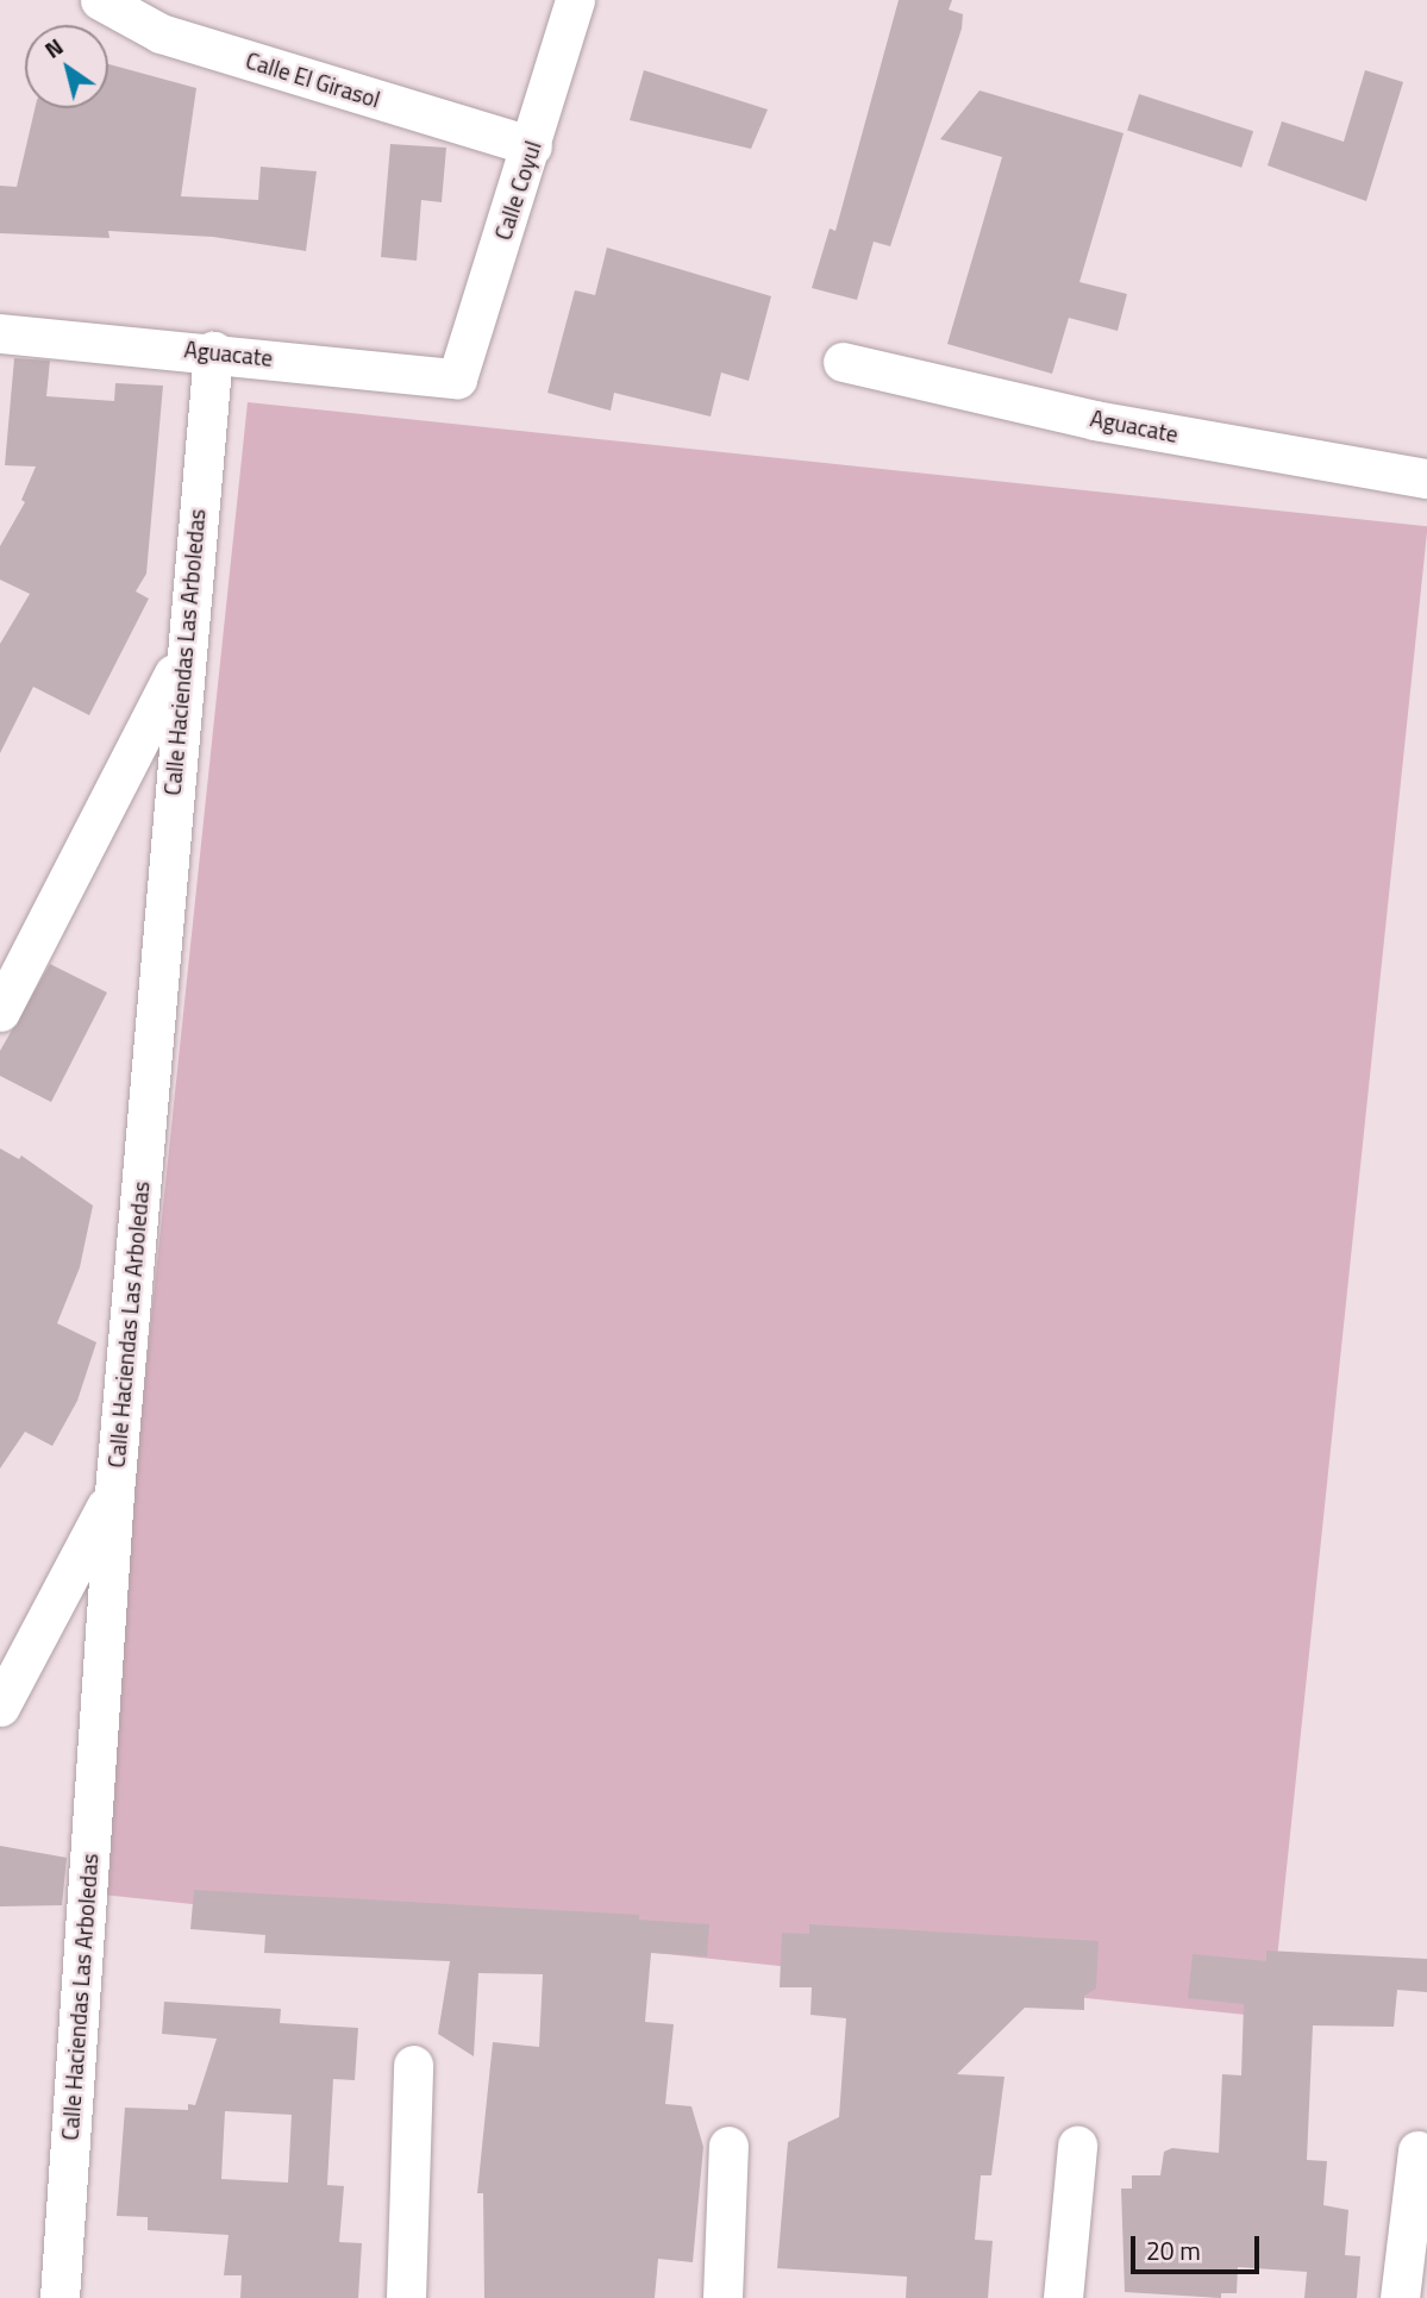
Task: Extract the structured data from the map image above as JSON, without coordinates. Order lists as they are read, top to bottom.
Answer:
{
  "streets": {
    "street": [
      "Calle El Girasol",
      "Calle Coyul",
      "Aguacate",
      "Calle Haciendas Las Arboledas"
    ]
  },
  "crossings": [
    ["Calle El Girasol", "Calle Coyul"],
    ["Calle Coyul", "Aguacate"],
    ["Aguacate", "Calle Haciendas Las Arboledas"]
  ],
  "scale_bar": "20 m",
  "north": "top left"
}
